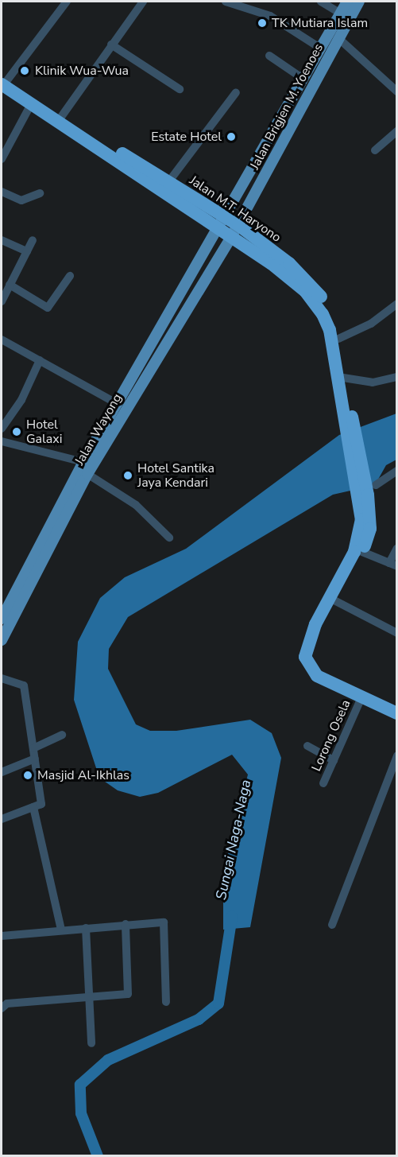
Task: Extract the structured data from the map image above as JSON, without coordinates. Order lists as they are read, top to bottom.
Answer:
{
  "streets": {
    "highway": ["Jalan M.T. Haryono"],
    "main road": ["Jalan Brigjen M. Yoenoes", "Jalan Wayong"],
    "street": ["Lorong Osela"]
  },
  "crossings": [
    ["Jalan Brigjen M. Yoenoes", "Jalan M.T. Haryono"],
    ["Jalan Brigjen M. Yoenoes", "Jalan Wayong"],
    ["Jalan M.T. Haryono", "Jalan Wayong"]
  ],
  "water": ["Sungai Naga-Naga"],
  "places": [
    "TK Mutiara Islam",
    "Klinik Wua-Wua",
    "Estate Hotel",
    "Hotel Galaxi",
    "Hotel Santika Jaya Kendari",
    "Masjid Al-Ikhlas"
  ]
}
